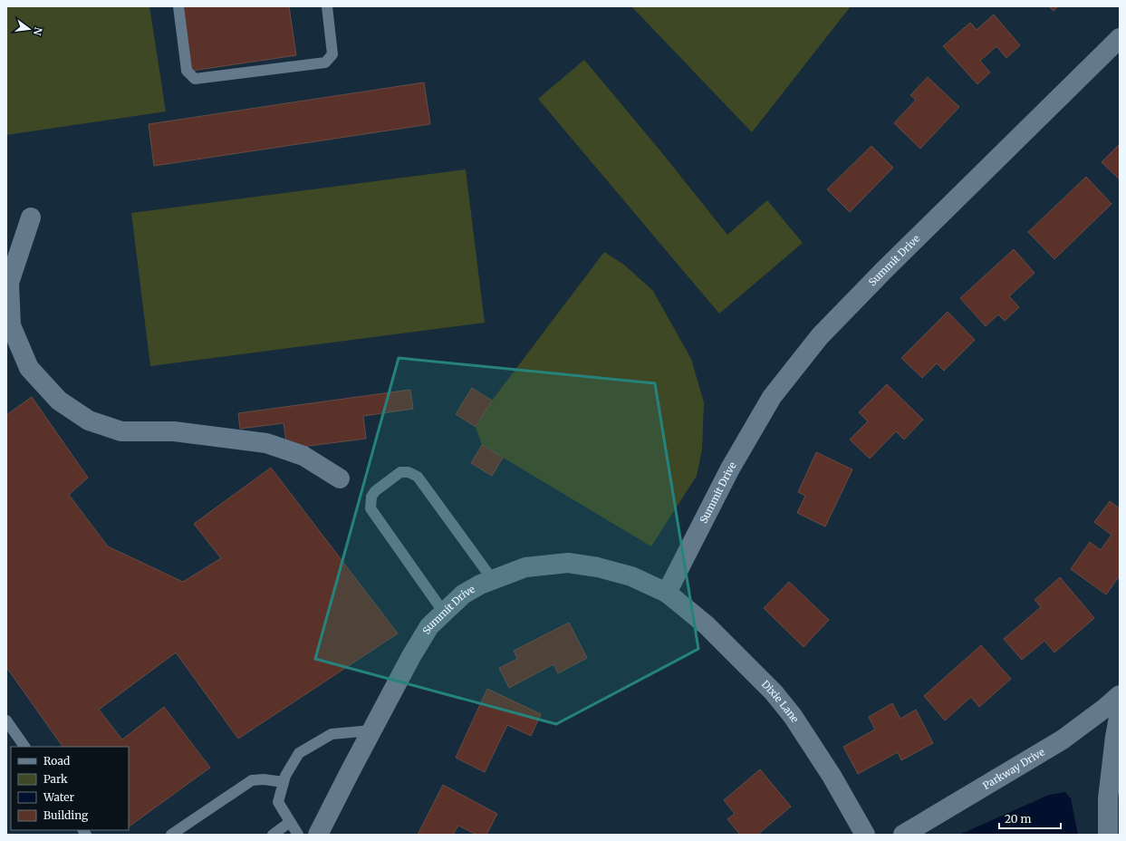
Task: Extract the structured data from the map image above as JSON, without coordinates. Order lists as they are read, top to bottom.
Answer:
{
  "streets": {
    "street": ["Summit Drive", "Dixie Lane", "Parkway Drive"]
  },
  "crossings": [
    ["Summit Drive", "Dixie Lane"]
  ],
  "legend": [
    "Road",
    "Park",
    "Water",
    "Building"
  ],
  "scale_bar": "20 m",
  "north": "right"
}
